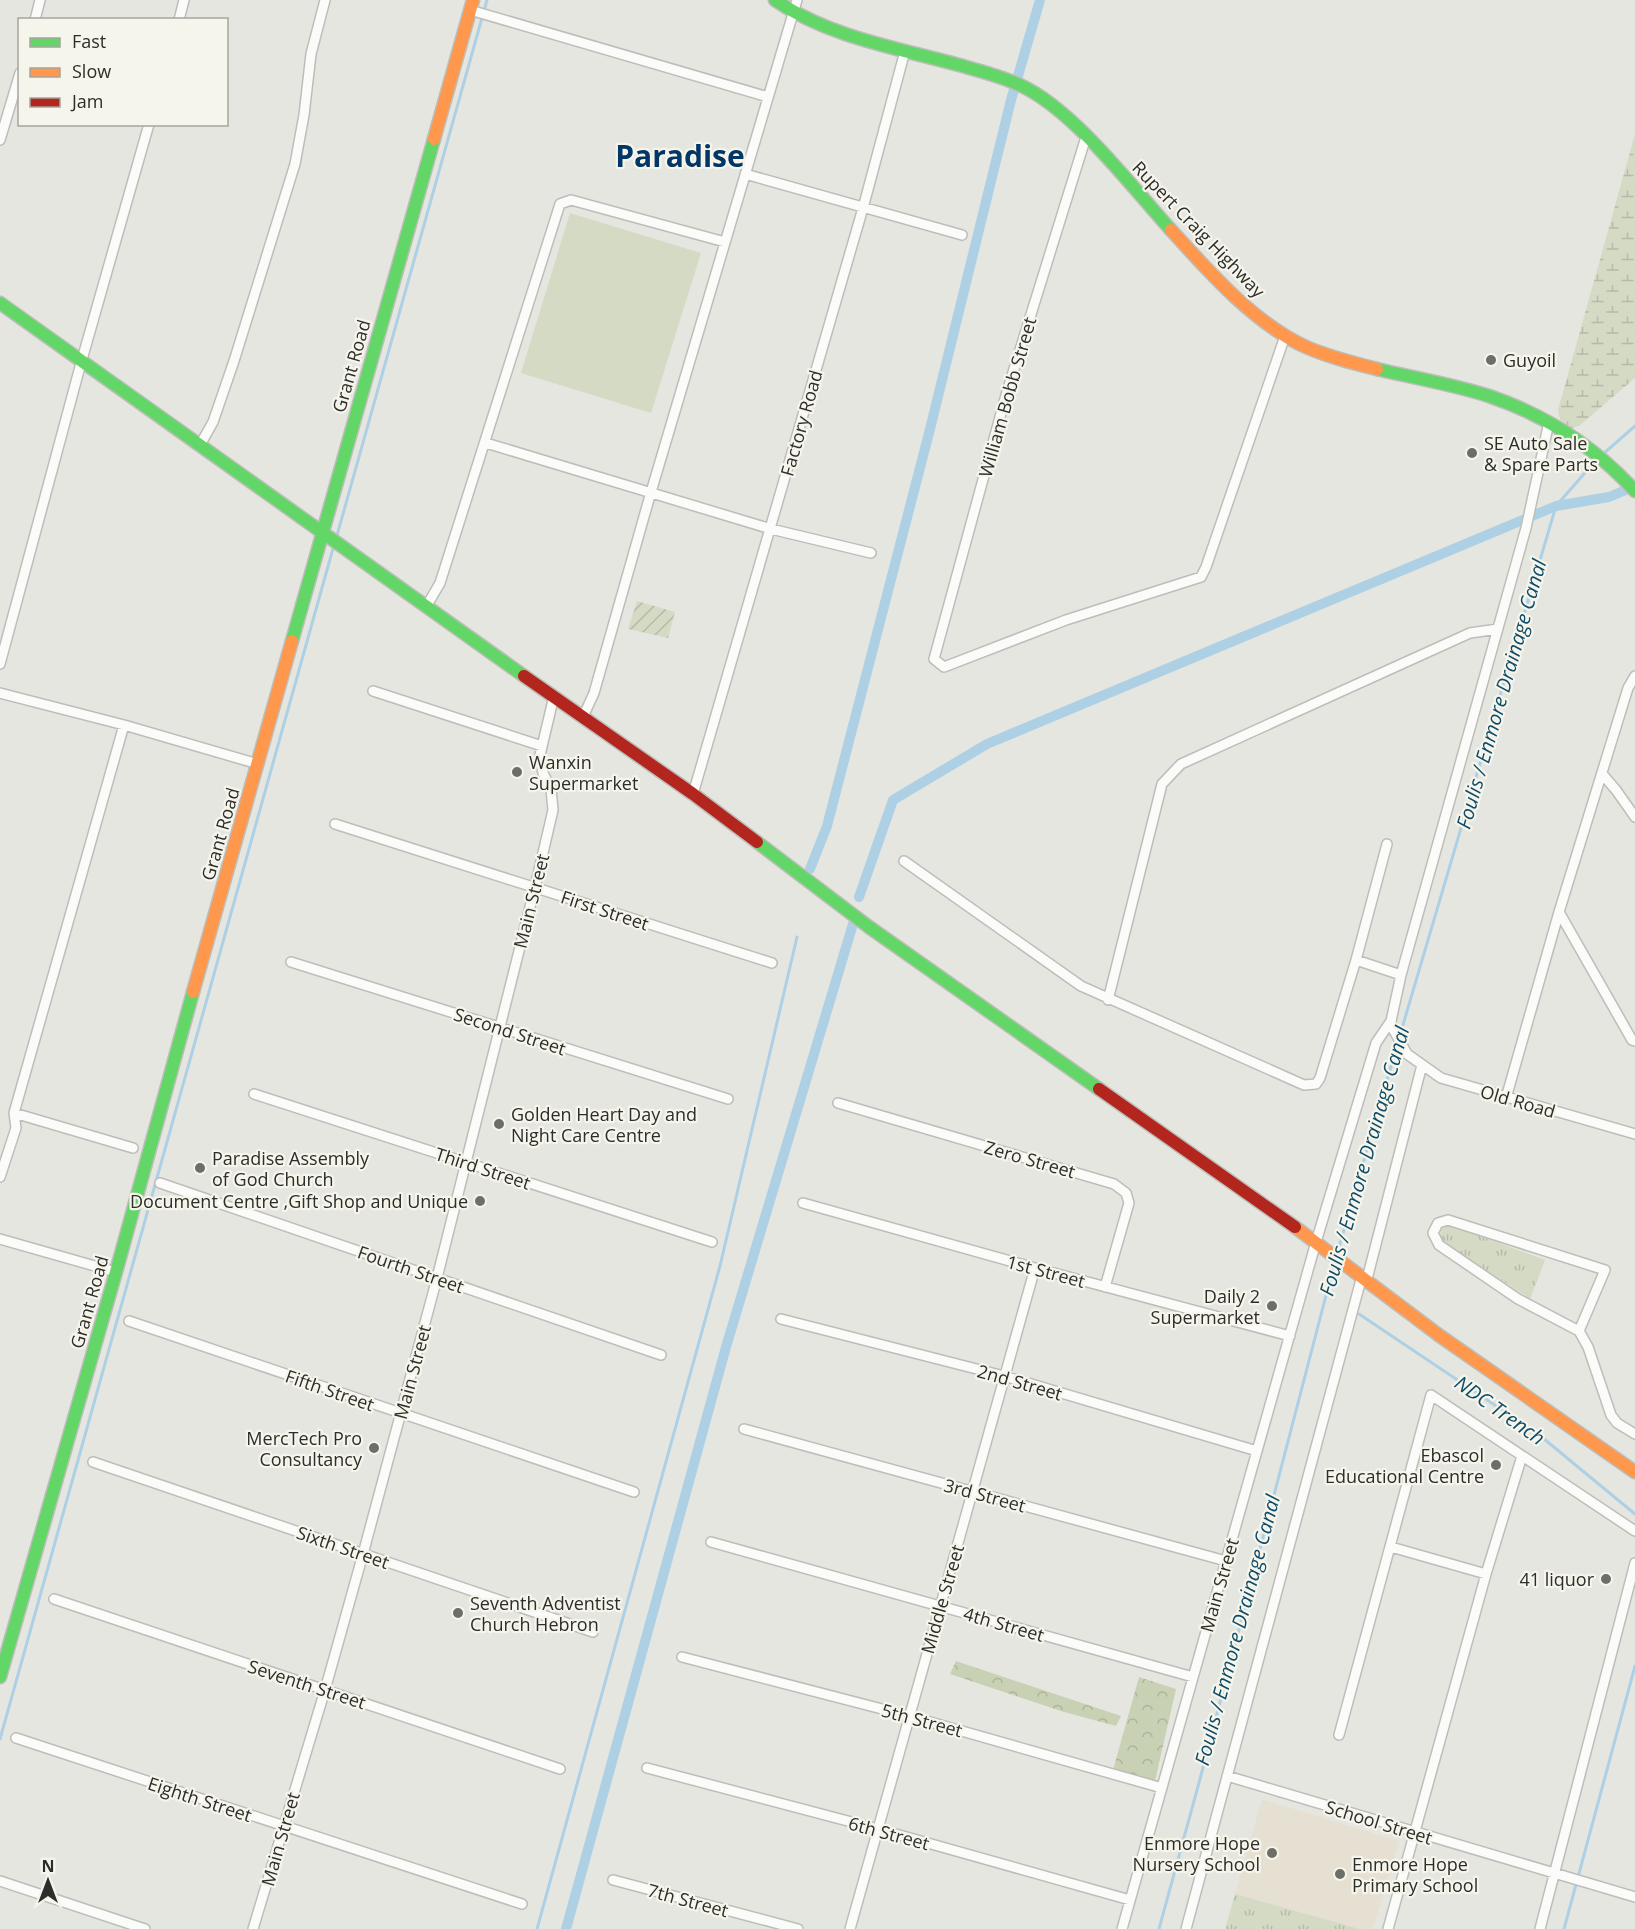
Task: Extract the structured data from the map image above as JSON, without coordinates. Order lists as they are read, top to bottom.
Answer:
{
  "streets": {
    "main road": ["Rupert Craig Highway", "Grant Road"],
    "street": [
      "William Bobb Street",
      "Factory Road",
      "Main Street",
      "First Street",
      "Second Street",
      "Old Road",
      "Zero Street",
      "Third Street",
      "Fourth Street",
      "1st Street",
      "2nd Street",
      "Fifth Street",
      "3rd Street",
      "Sixth Street",
      "Middle Street",
      "4th Street",
      "Seventh Street",
      "5th Street",
      "Eighth Street",
      "School Street",
      "6th Street",
      "7th Street"
    ]
  },
  "crossings": [
    ["Rupert Craig Highway", "William Bobb Street"],
    ["Rupert Craig Highway", "Factory Road"],
    ["Main Street", "First Street"],
    ["Main Street", "Second Street"],
    ["Main Street", "Old Road"],
    ["Main Street", "Third Street"],
    ["Main Street", "Fourth Street"],
    ["Main Street", "1st Street"],
    ["Main Street", "2nd Street"],
    ["Main Street", "Fifth Street"],
    ["Main Street", "3rd Street"],
    ["Main Street", "Sixth Street"],
    ["Main Street", "4th Street"],
    ["Main Street", "Seventh Street"],
    ["Main Street", "5th Street"],
    ["Main Street", "Eighth Street"],
    ["Main Street", "6th Street"],
    ["Zero Street", "1st Street"],
    ["1st Street", "Middle Street"],
    ["2nd Street", "Middle Street"],
    ["3rd Street", "Middle Street"],
    ["Middle Street", "4th Street"],
    ["Middle Street", "5th Street"],
    ["Middle Street", "6th Street"]
  ],
  "districts": ["Paradise"],
  "water": ["Foulis / Enmore Drainage Canal", "NDC Trench"],
  "places": [
    "Guyoil",
    "SE Auto Sale & Spare Parts",
    "Wanxin Supermarket",
    "Golden Heart Day and Night Care Centre",
    "Paradise Assembly of God Church",
    "Document Centre ,Gift Shop and Unique",
    "Daily 2 Supermarket",
    "MercTech Pro Consultancy",
    "Ebascol Educational Centre",
    "41 liquor",
    "Seventh Adventist Church Hebron",
    "Enmore Hope Nursery School",
    "Enmore Hope Primary School"
  ],
  "legend": ["Fast", "Slow", "Jam"],
  "north": "top"
}
